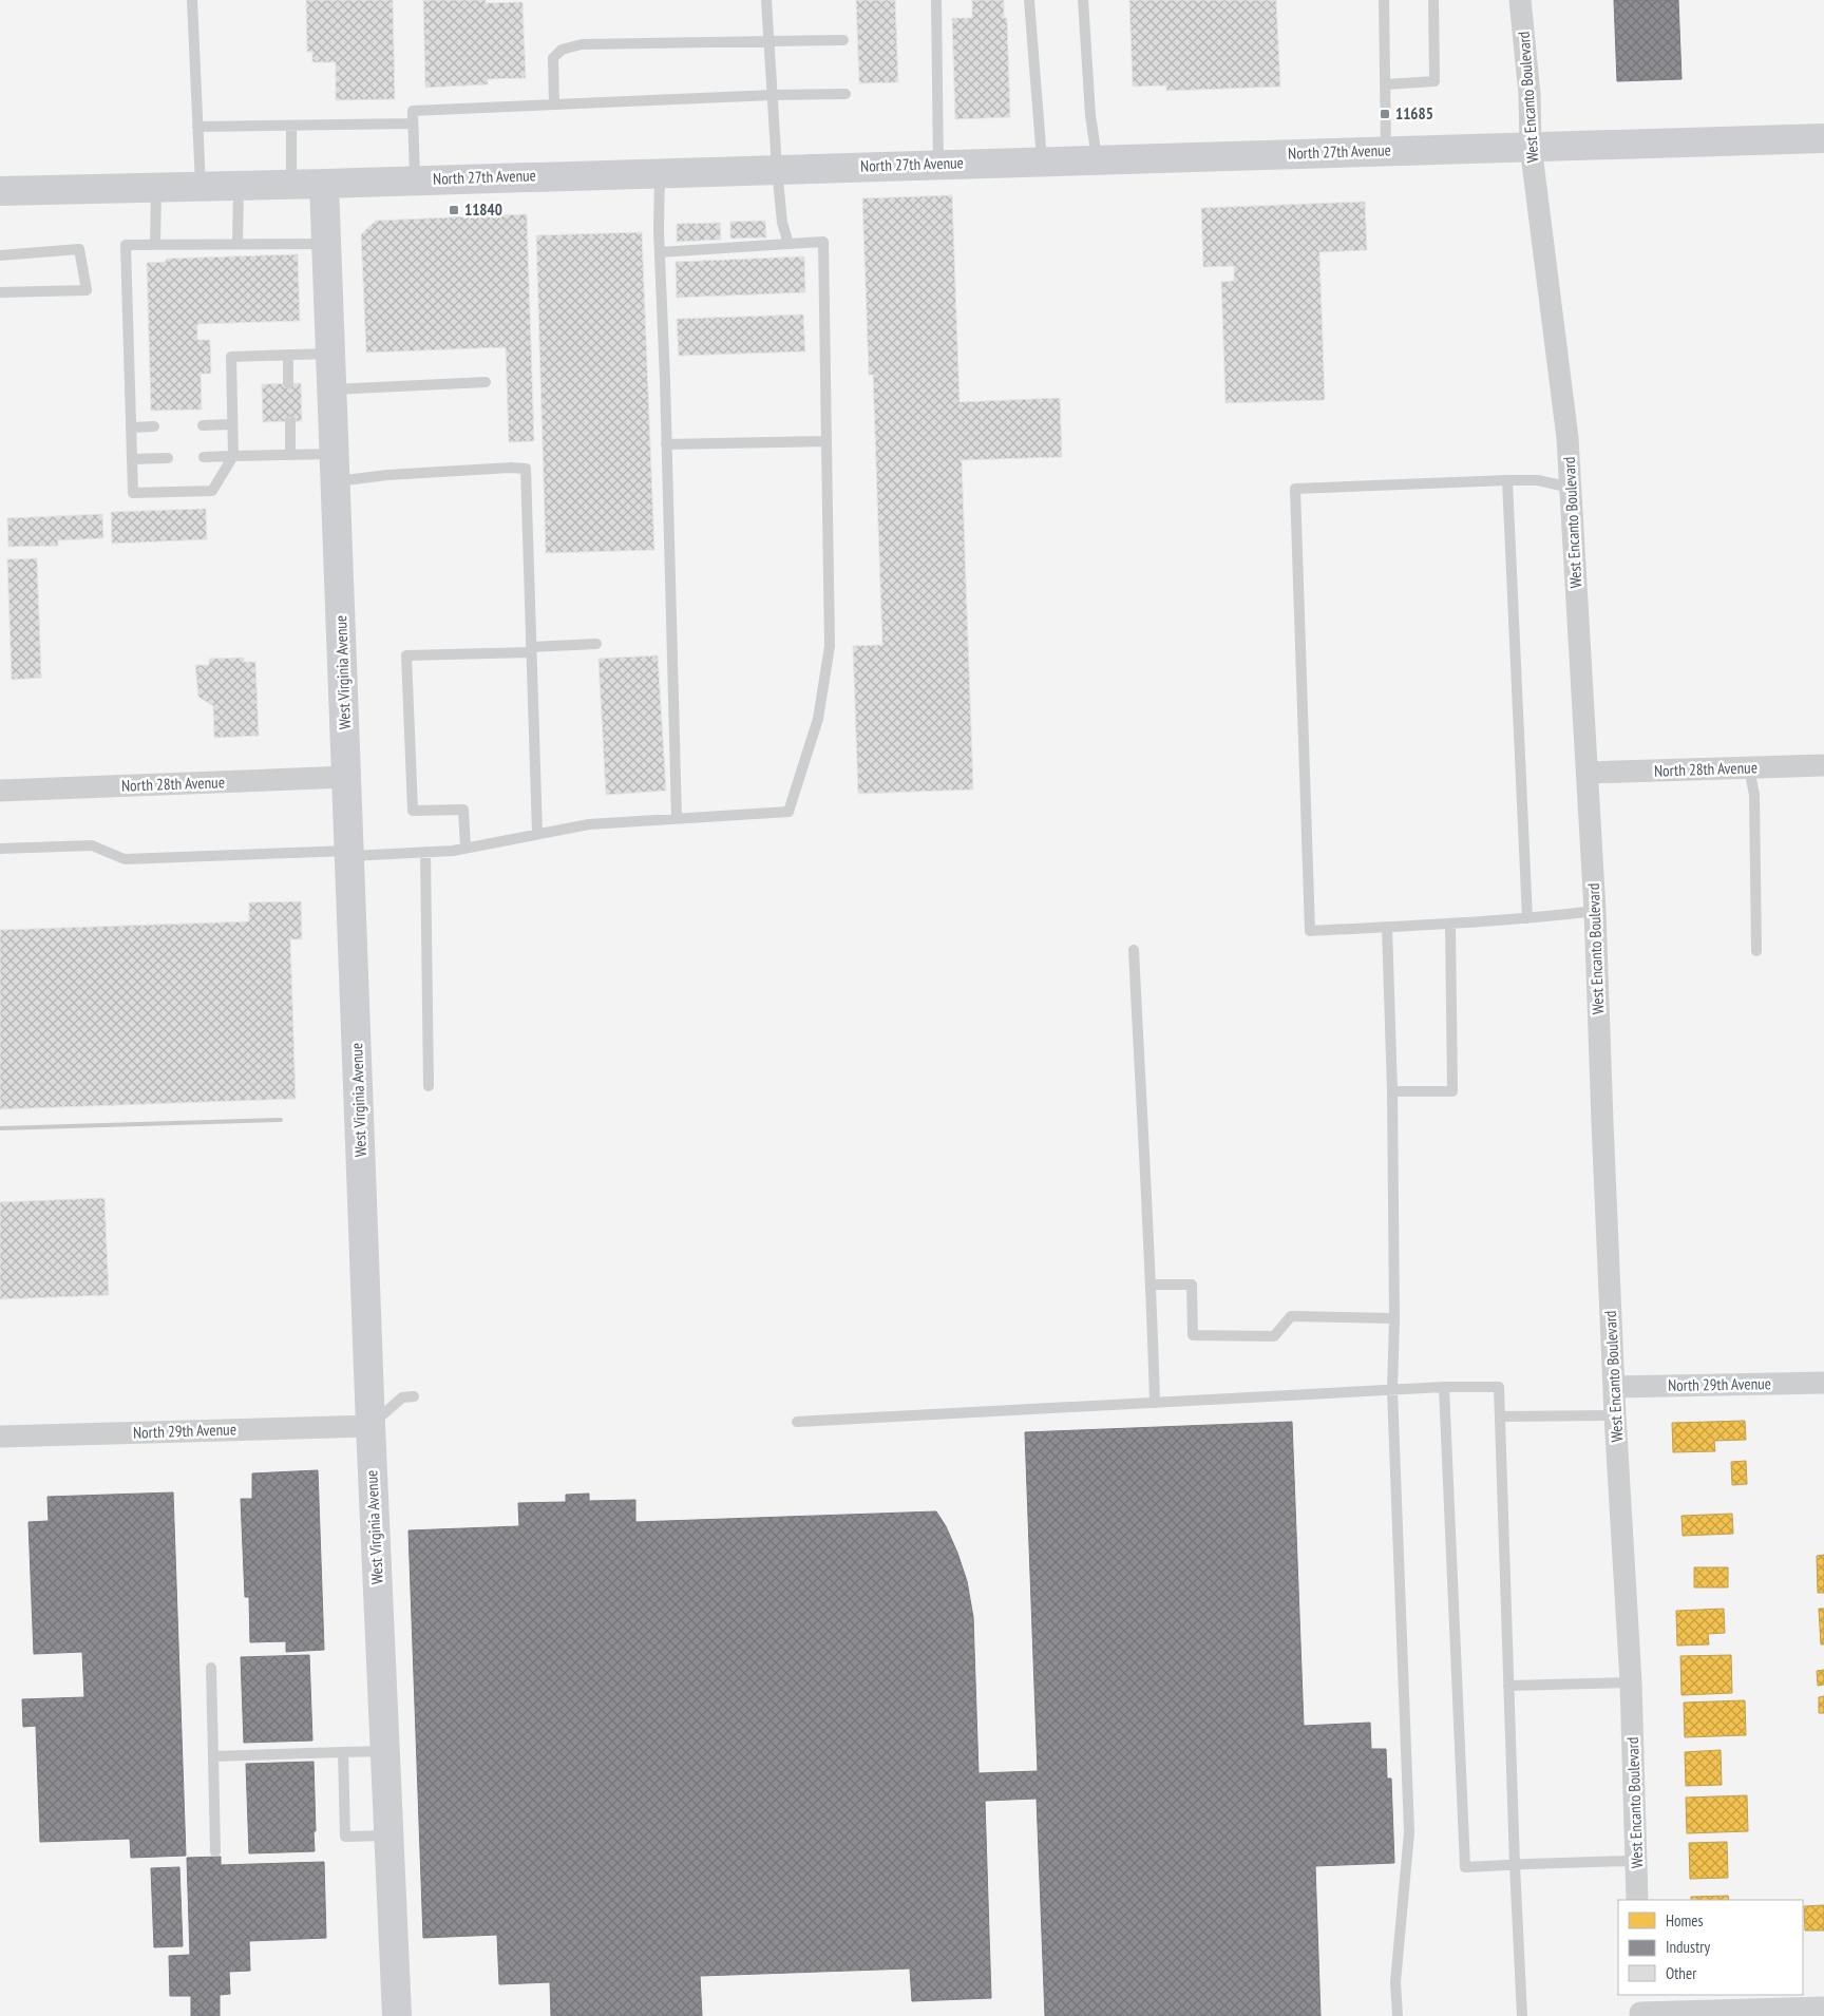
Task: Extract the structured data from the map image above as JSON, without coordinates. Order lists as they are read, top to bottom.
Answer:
{
  "streets": {
    "main road": ["North 27th Avenue", "West Virginia Avenue"],
    "street": ["West Encanto Boulevard", "North 28th Avenue", "North 29th Avenue"]
  },
  "crossings": [
    ["West Encanto Boulevard", "North 27th Avenue"],
    ["West Encanto Boulevard", "North 28th Avenue"],
    ["West Encanto Boulevard", "North 29th Avenue"],
    ["North 27th Avenue", "West Virginia Avenue"],
    ["West Virginia Avenue", "North 28th Avenue"],
    ["West Virginia Avenue", "North 29th Avenue"]
  ],
  "places": {
    "transit": ["11685", "11840"]
  },
  "legend": ["Homes", "Industry", "Other"]
}
